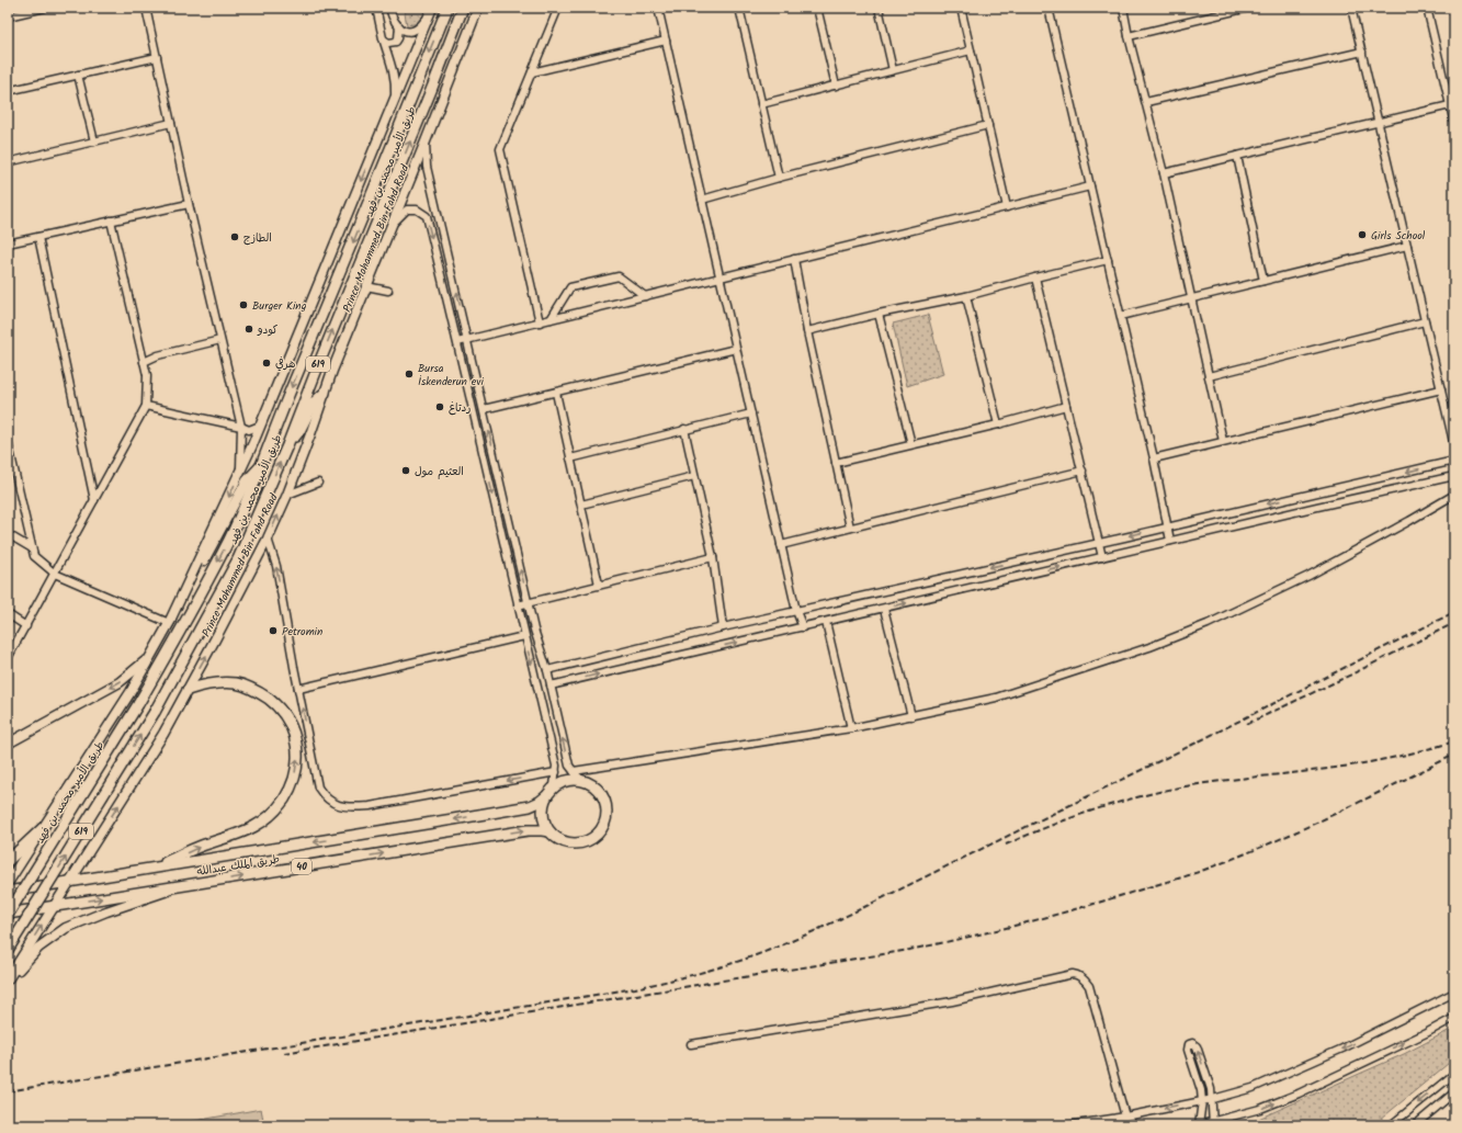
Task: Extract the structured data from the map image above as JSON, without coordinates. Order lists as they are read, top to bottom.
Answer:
{
  "streets": {
    "highway": [
      "طريق الأمير محمد بن فهد",
      "619",
      "طريق الملك عبدالله",
      "40"
    ],
    "main road": ["Prince Mohammed Bin Fahd Road"]
  },
  "crossings": [
    ["طريق الأمير محمد بن فهد", "طريق الملك عبدالله"],
    ["Prince Mohammed Bin Fahd Road", "طريق الملك عبدالله"]
  ],
  "places": [
    "Girls School",
    "الطازج",
    "Burger King",
    "كودو",
    "هرفي",
    "Bursa İskenderun evi",
    "ردتاغ",
    "العثيم مول",
    "Petromin"
  ]
}
